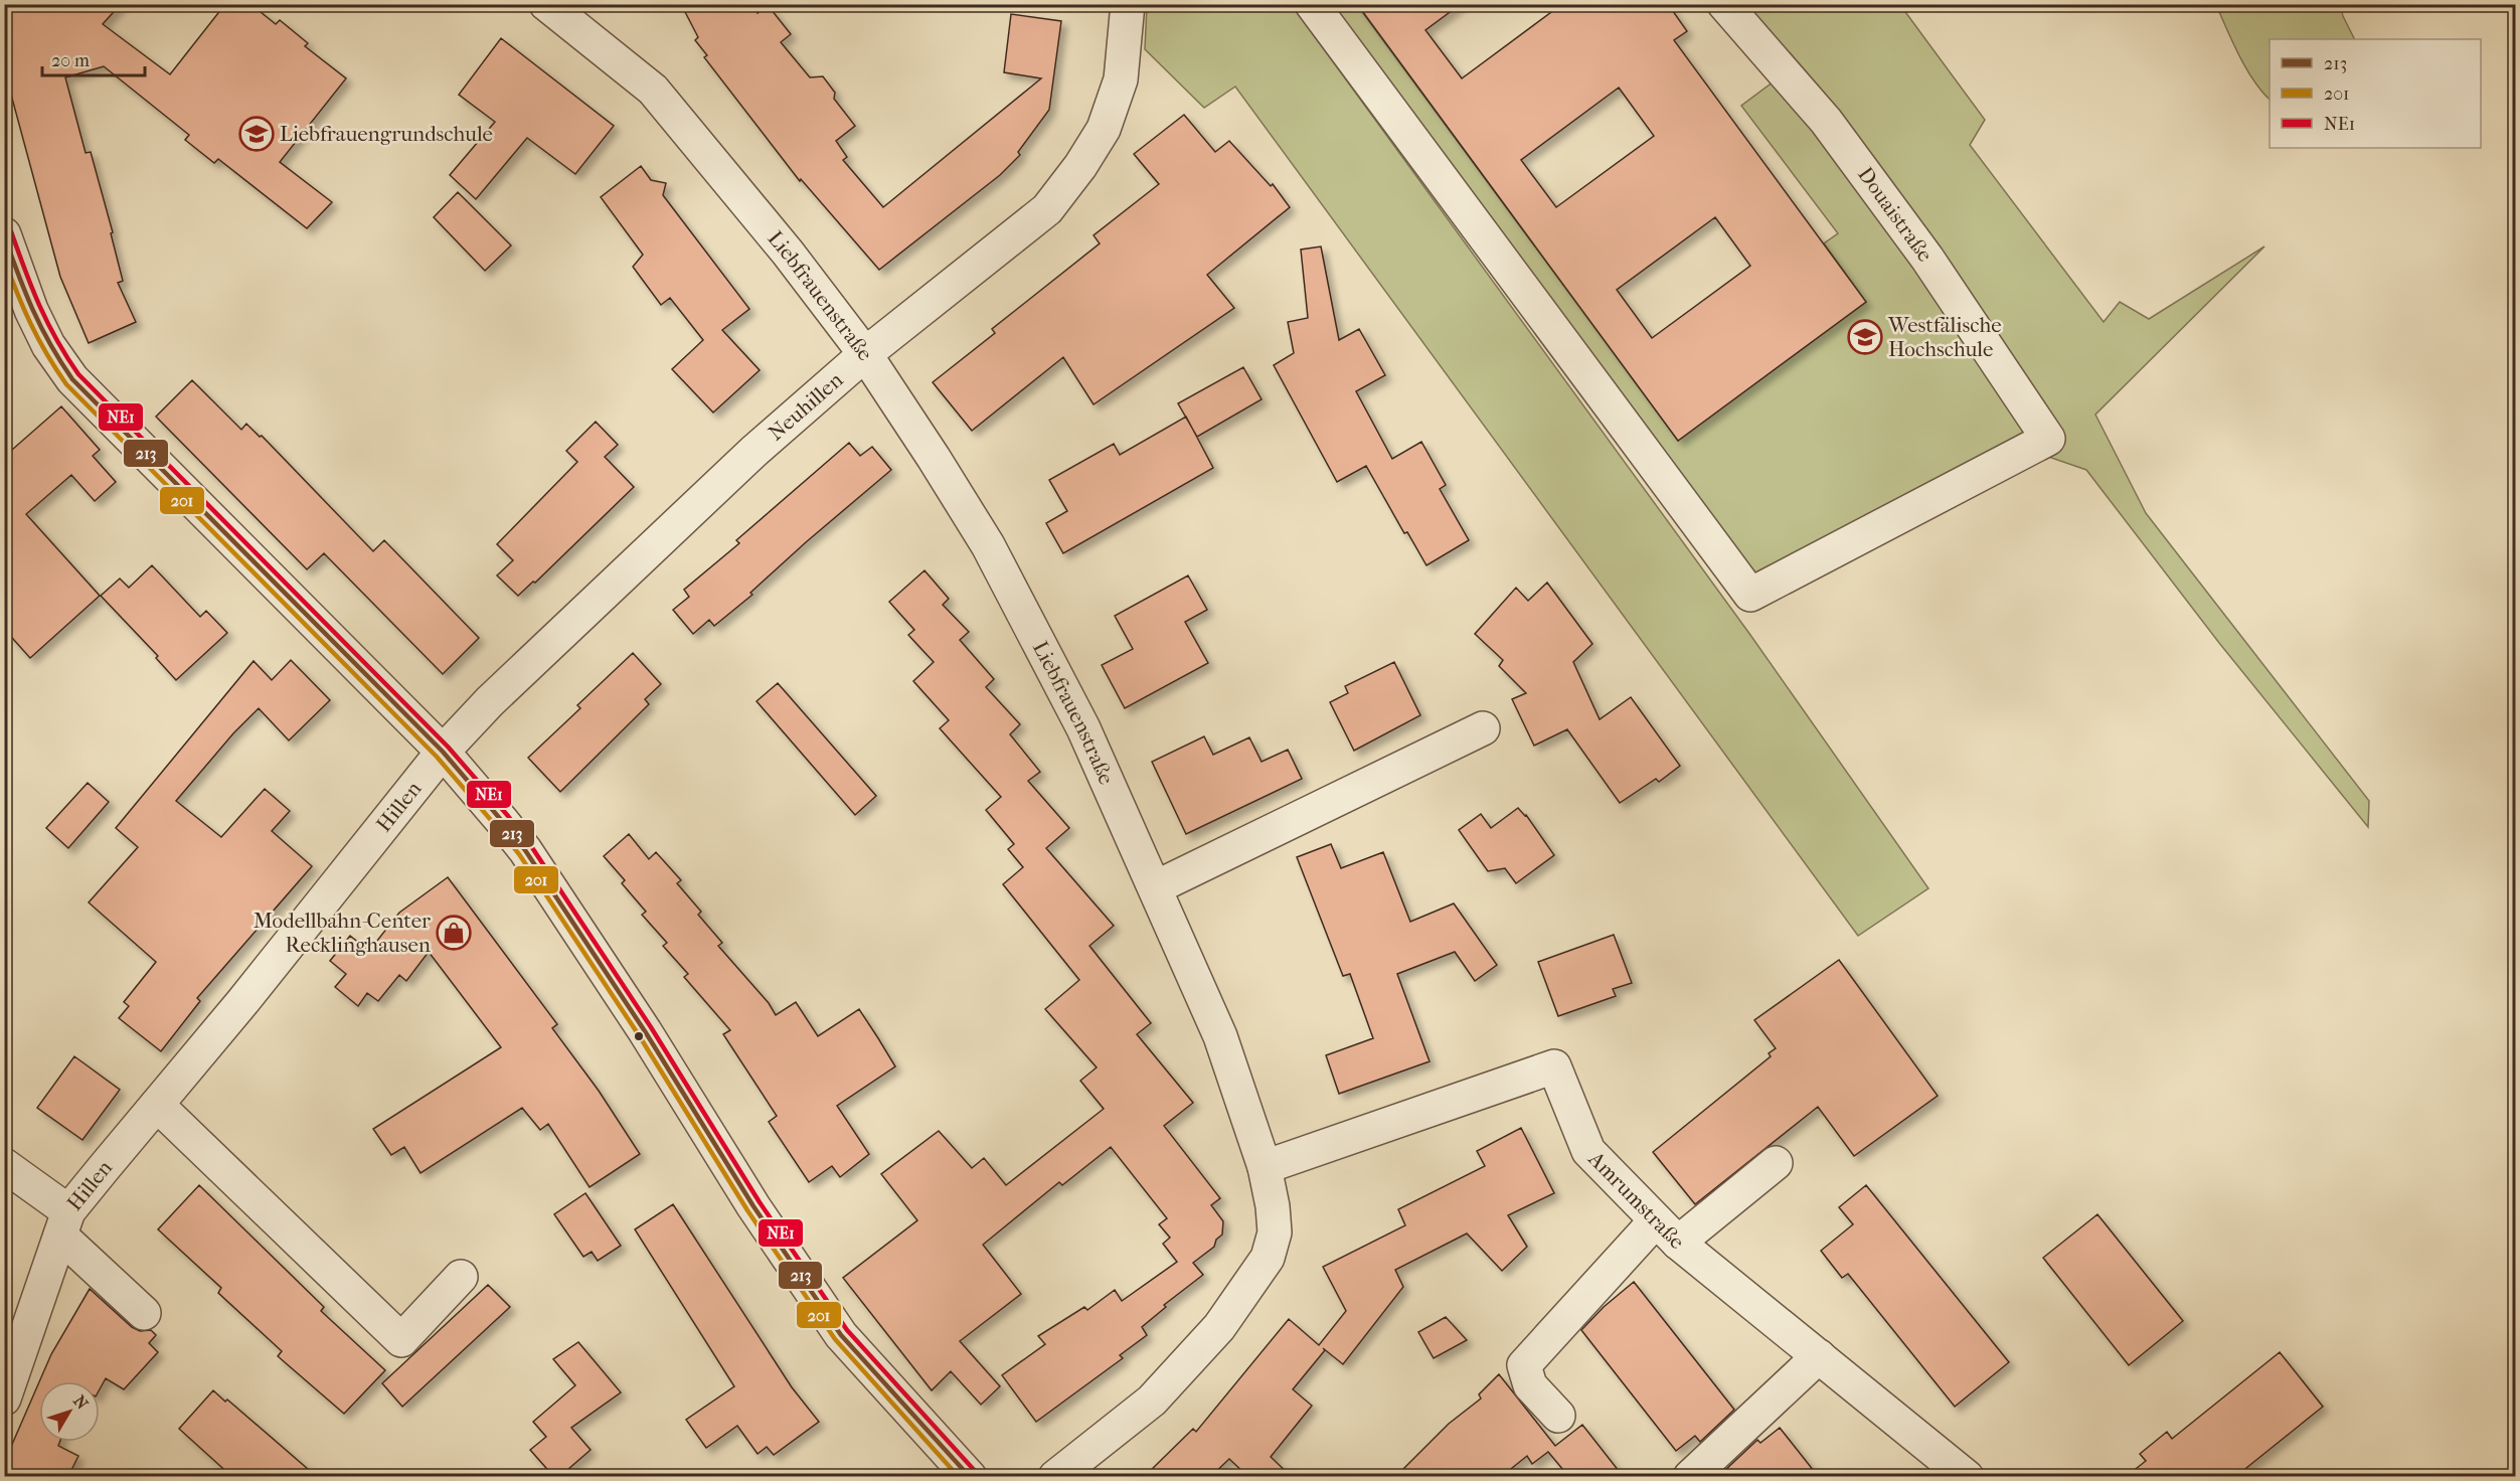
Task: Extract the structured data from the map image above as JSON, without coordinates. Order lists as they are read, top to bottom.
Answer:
{
  "streets": {
    "street": [
      "Douaistraße",
      "Liebfrauenstraße",
      "Neuhillen",
      "Hillen",
      "Amrumstraße"
    ]
  },
  "crossings": [
    ["Liebfrauenstraße", "Neuhillen"],
    ["Liebfrauenstraße", "Amrumstraße"],
    ["Neuhillen", "Hillen"]
  ],
  "places": {
    "school or university": ["Liebfrauengrundschule", "Westfälische Hochschule"],
    "shop": ["Modellbahn-Center Recklinghausen"]
  },
  "lines": ["transit line NE1", "transit line 213", "transit line 201"],
  "legend": ["213", "201", "NE1"],
  "scale_bar": "20 m",
  "north": "top right"
}
